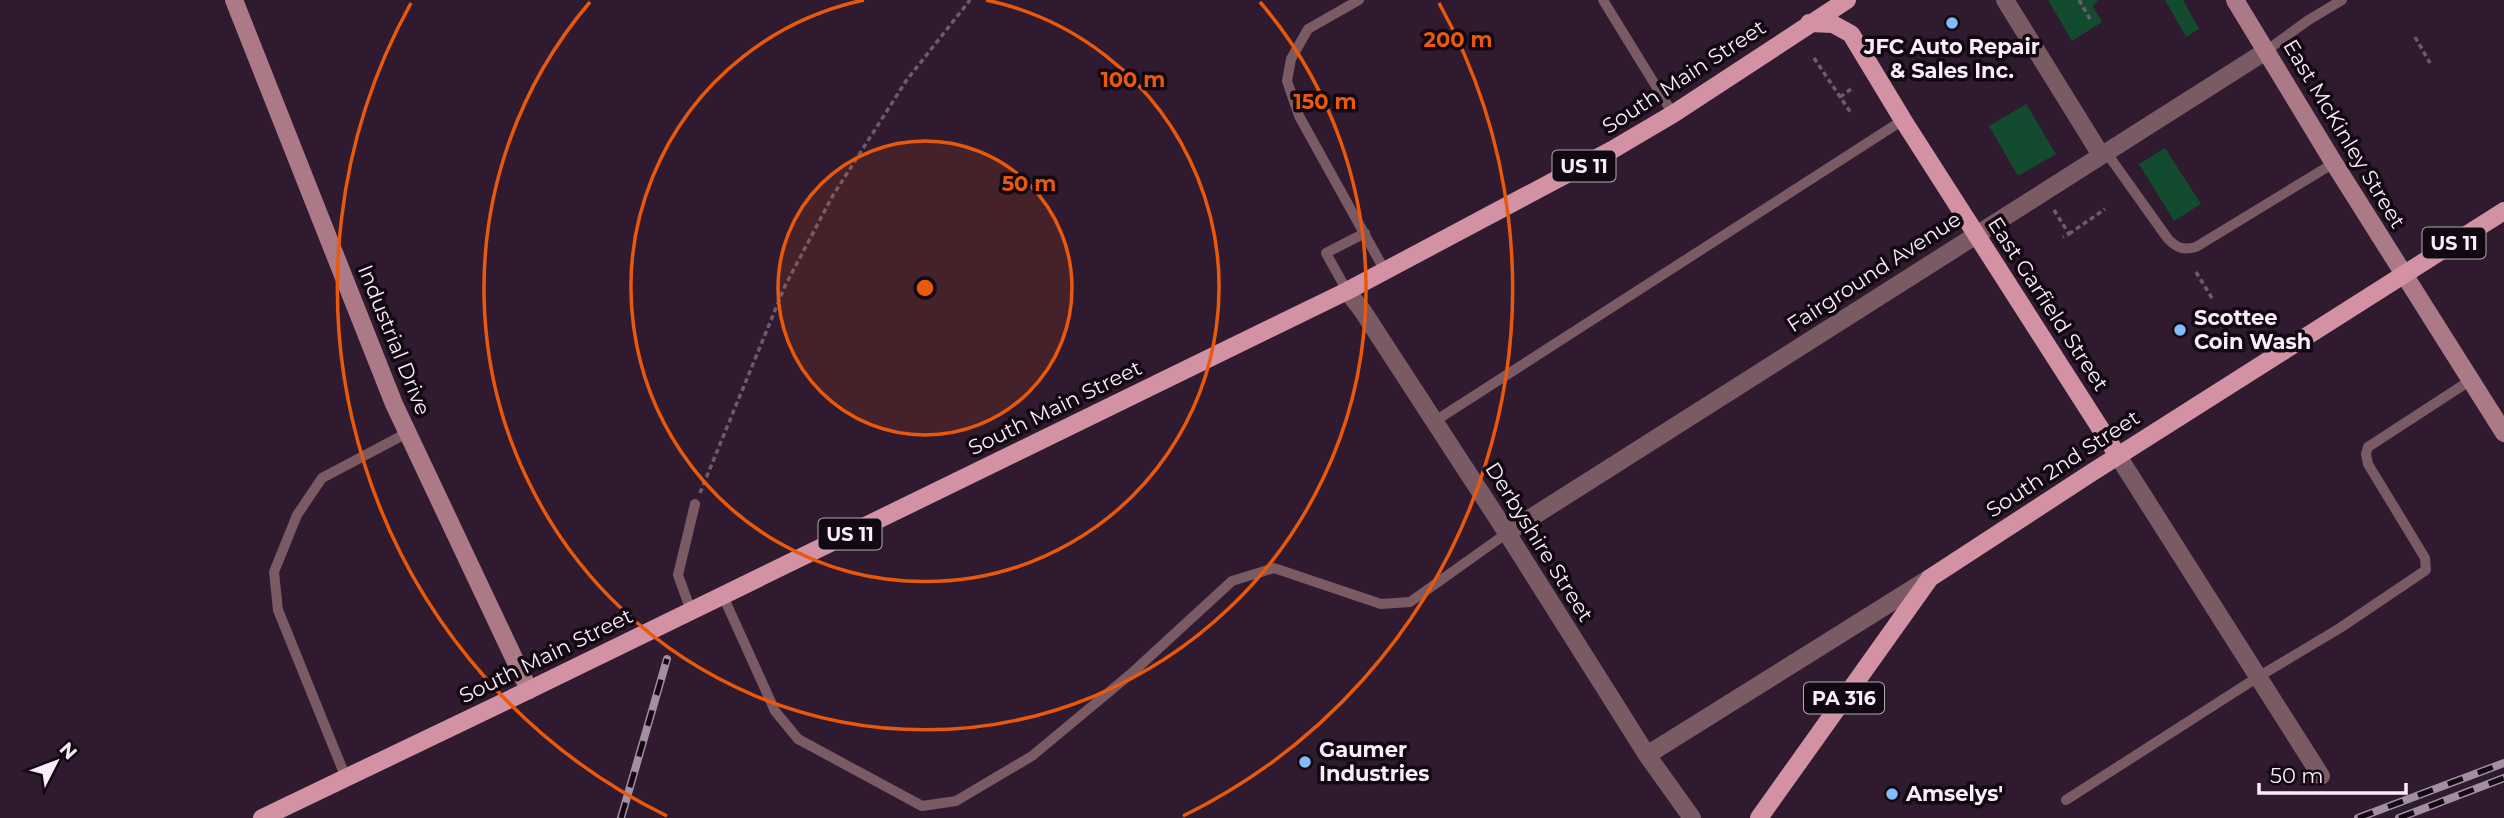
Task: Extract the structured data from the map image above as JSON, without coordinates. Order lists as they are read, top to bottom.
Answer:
{
  "streets": {
    "main road": [
      "South Main Street",
      "US 11",
      "East Garfield Street",
      "South 2nd Street",
      "PA 316"
    ],
    "street": [
      "East McKinley Street",
      "Fairground Avenue",
      "Industrial Drive",
      "Derbyshire Street"
    ]
  },
  "crossings": [
    ["South Main Street", "Industrial Drive"],
    ["South Main Street", "Derbyshire Street"],
    ["East McKinley Street", "Fairground Avenue"],
    ["East McKinley Street", "South 2nd Street"],
    ["Fairground Avenue", "East Garfield Street"],
    ["Fairground Avenue", "Derbyshire Street"],
    ["East Garfield Street", "South 2nd Street"],
    ["South 2nd Street", "Derbyshire Street"],
    ["South 2nd Street", "PA 316"]
  ],
  "places": [
    "JFC Auto Repair & Sales Inc.",
    "Scottee Coin Wash",
    "Gaumer Industries",
    "Amselys'"
  ],
  "scale_bar": "50 m",
  "north": "top right",
  "rings": [
    "200 m",
    "100 m",
    "150 m",
    "50 m"
  ]
}
